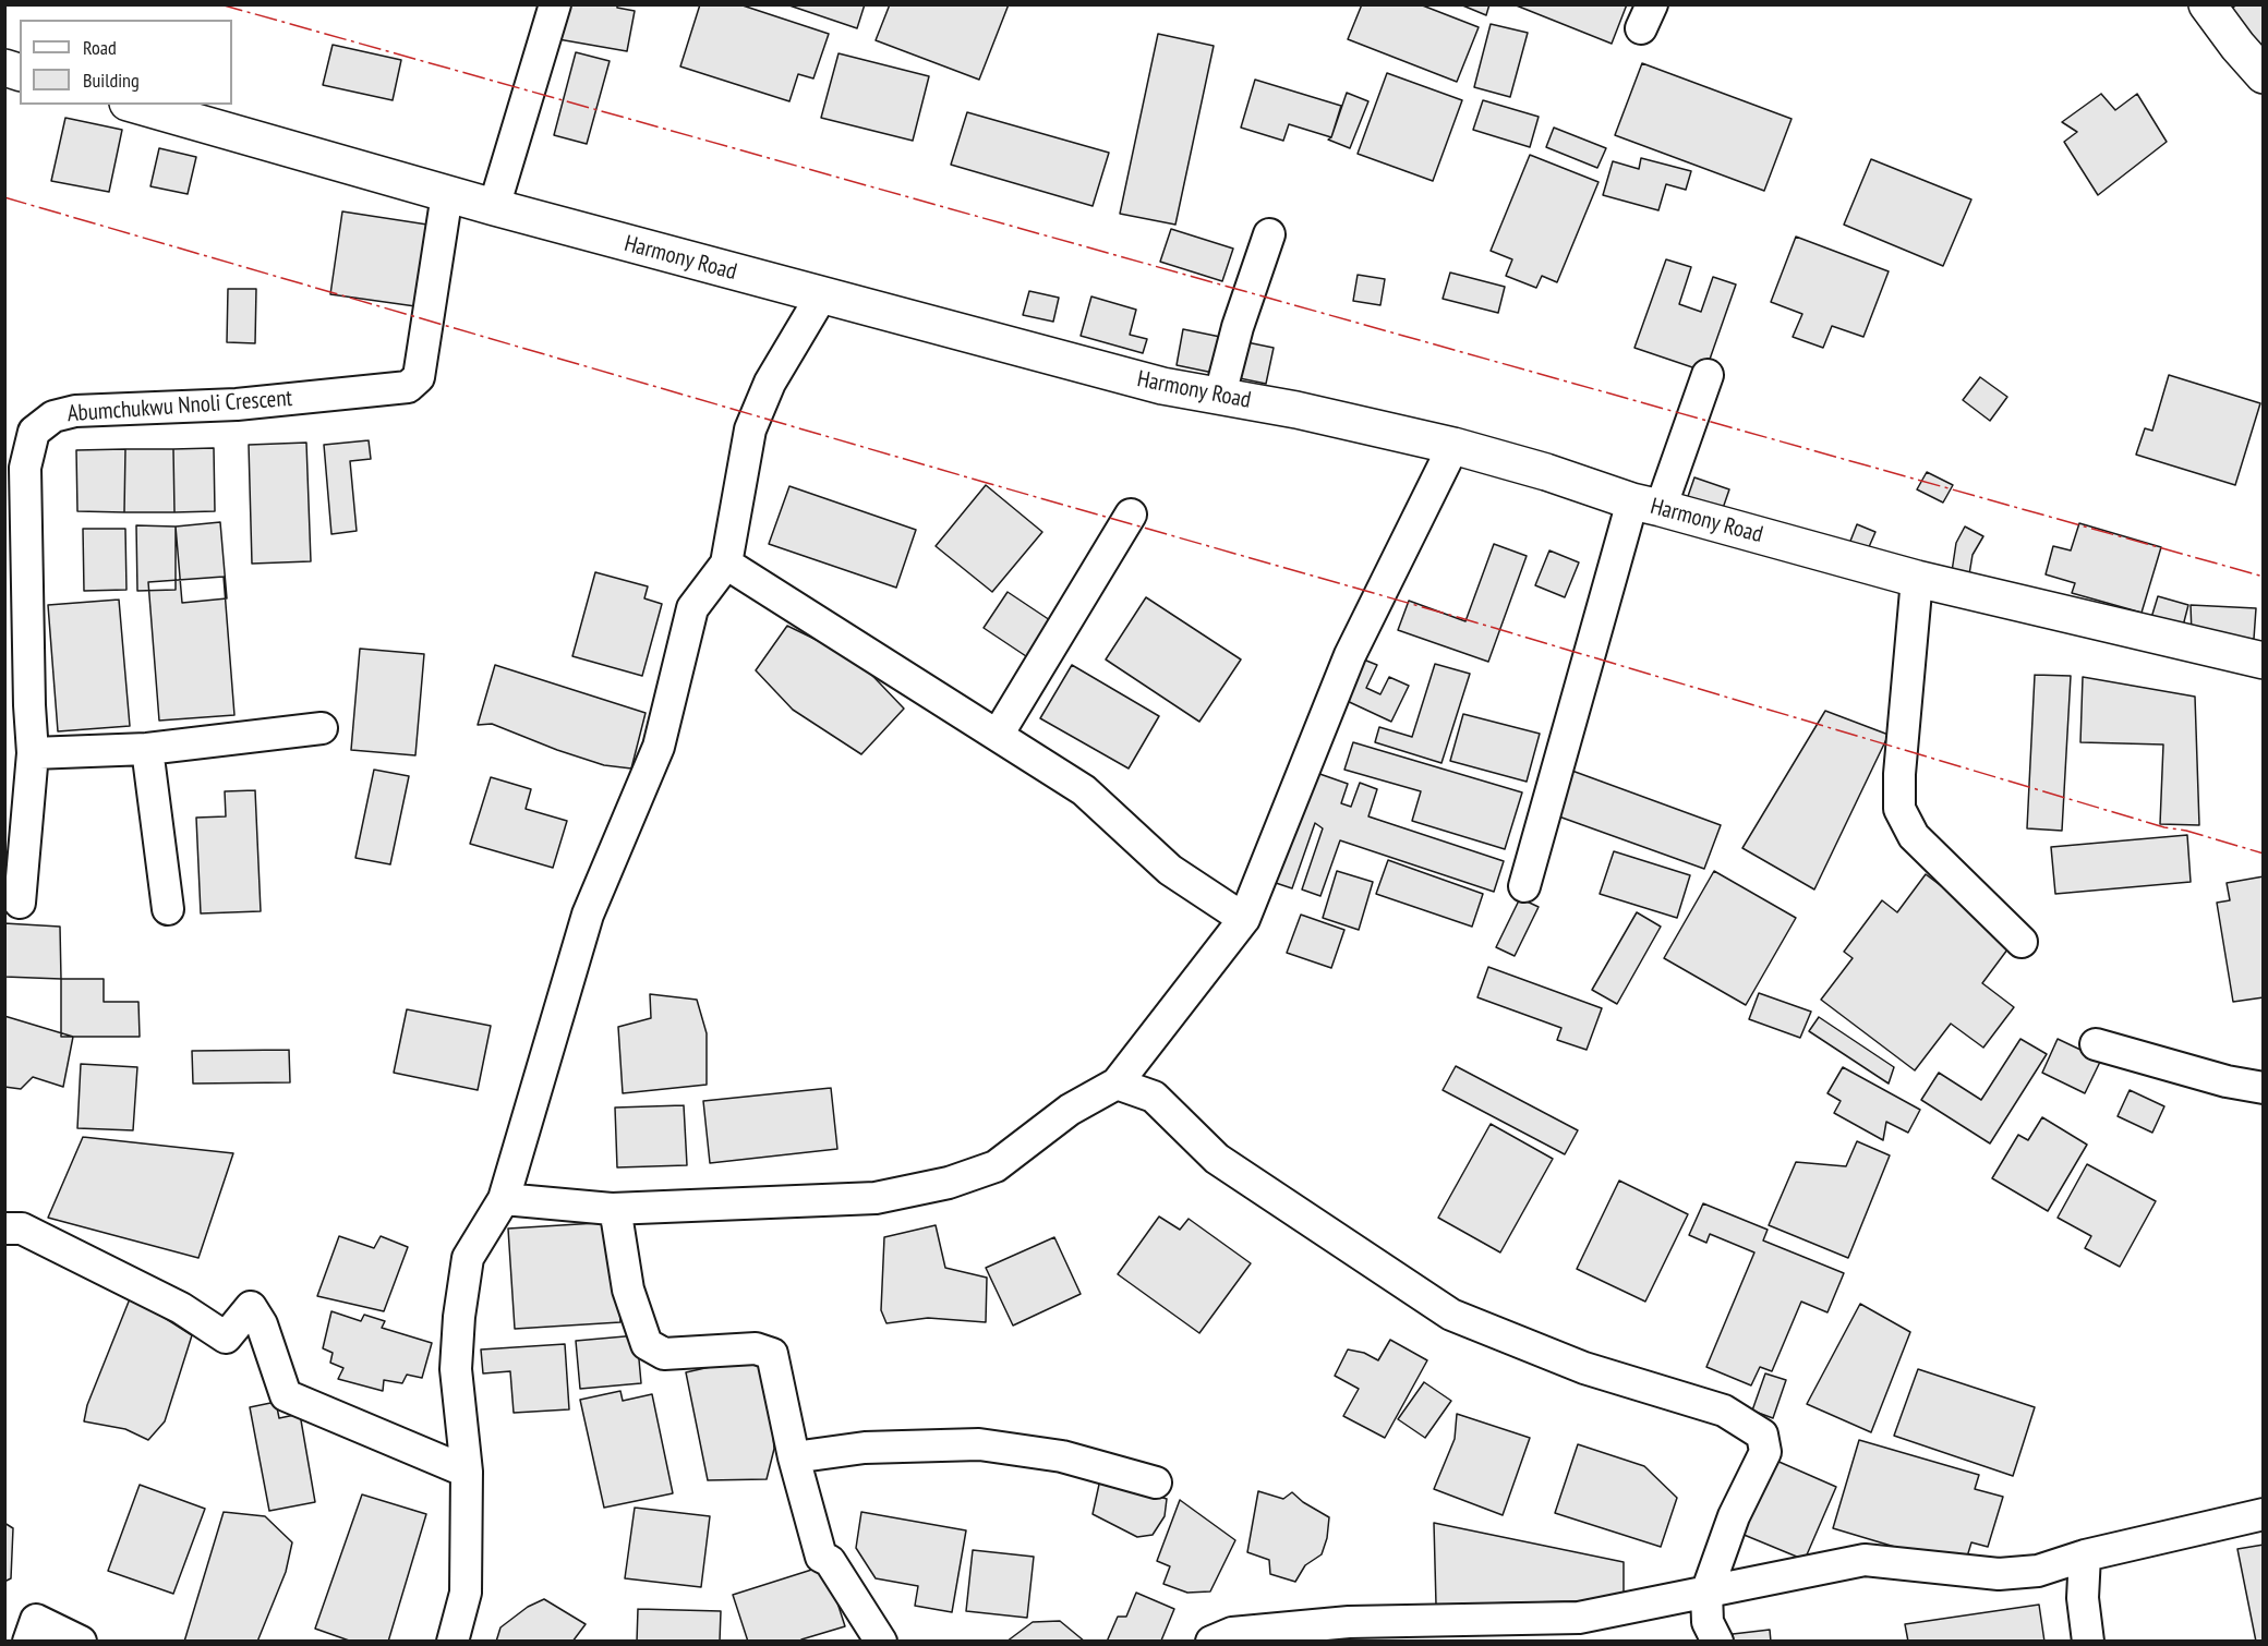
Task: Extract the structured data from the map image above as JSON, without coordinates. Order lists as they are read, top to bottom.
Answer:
{
  "streets": {
    "main road": ["Harmony Road"],
    "street": ["Abumchukwu Nnoli Crescent"]
  },
  "crossings": [
    ["Harmony Road", "Abumchukwu Nnoli Crescent"]
  ],
  "legend": ["Road", "Building"]
}
